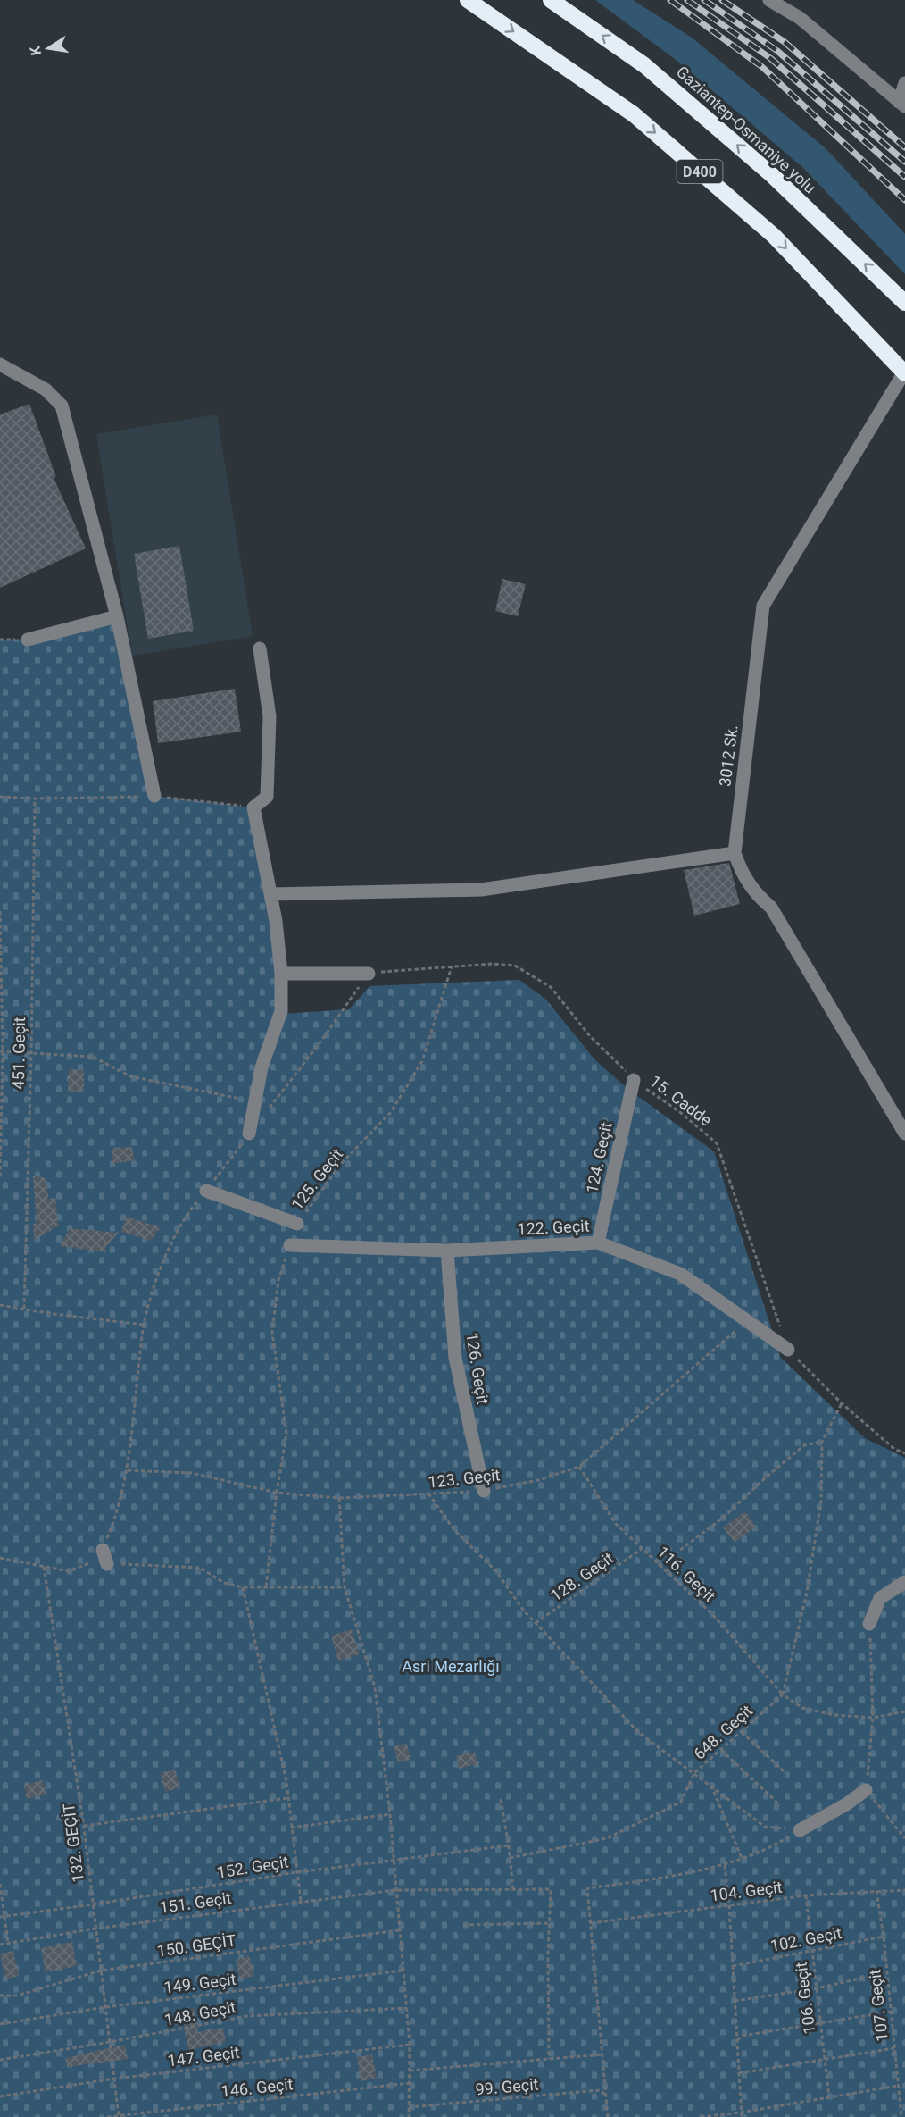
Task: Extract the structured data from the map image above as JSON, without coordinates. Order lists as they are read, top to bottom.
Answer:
{
  "streets": {
    "highway": ["Gaziantep-Osmaniye yolu", "D400"],
    "street": [
      "3012 Sk.",
      "124. Geçit",
      "122. Geçit",
      "126. Geçit"
    ],
    "path": [
      "451. Geçit",
      "15. Cadde",
      "125. Geçit",
      "123. Geçit",
      "116. Geçit",
      "128. Geçit",
      "648. Geçit",
      "132. GEÇİT",
      "152. Geçit",
      "104. Geçit",
      "151. Geçit",
      "102. Geçit",
      "150. GEÇİT",
      "149. Geçit",
      "106. Geçit",
      "107. Geçit",
      "148. Geçit",
      "147. Geçit",
      "99. Geçit",
      "146. Geçit"
    ]
  },
  "crossings": [
    ["D400", "3012 Sk."],
    ["15. Cadde", "124. Geçit"],
    ["15. Cadde", "125. Geçit"],
    ["15. Cadde", "122. Geçit"],
    ["124. Geçit", "122. Geçit"],
    ["122. Geçit", "126. Geçit"],
    ["122. Geçit", "123. Geçit"],
    ["126. Geçit", "123. Geçit"],
    ["123. Geçit", "116. Geçit"],
    ["116. Geçit", "128. Geçit"],
    ["116. Geçit", "648. Geçit"],
    ["132. GEÇİT", "152. Geçit"],
    ["132. GEÇİT", "151. Geçit"],
    ["132. GEÇİT", "150. GEÇİT"],
    ["132. GEÇİT", "149. Geçit"],
    ["132. GEÇİT", "148. Geçit"],
    ["132. GEÇİT", "147. Geçit"],
    ["132. GEÇİT", "146. Geçit"],
    ["104. Geçit", "106. Geçit"],
    ["104. Geçit", "107. Geçit"],
    ["102. Geçit", "106. Geçit"],
    ["102. Geçit", "107. Geçit"]
  ],
  "parks": ["Asri Mezarlığı"],
  "north": "left"
}
